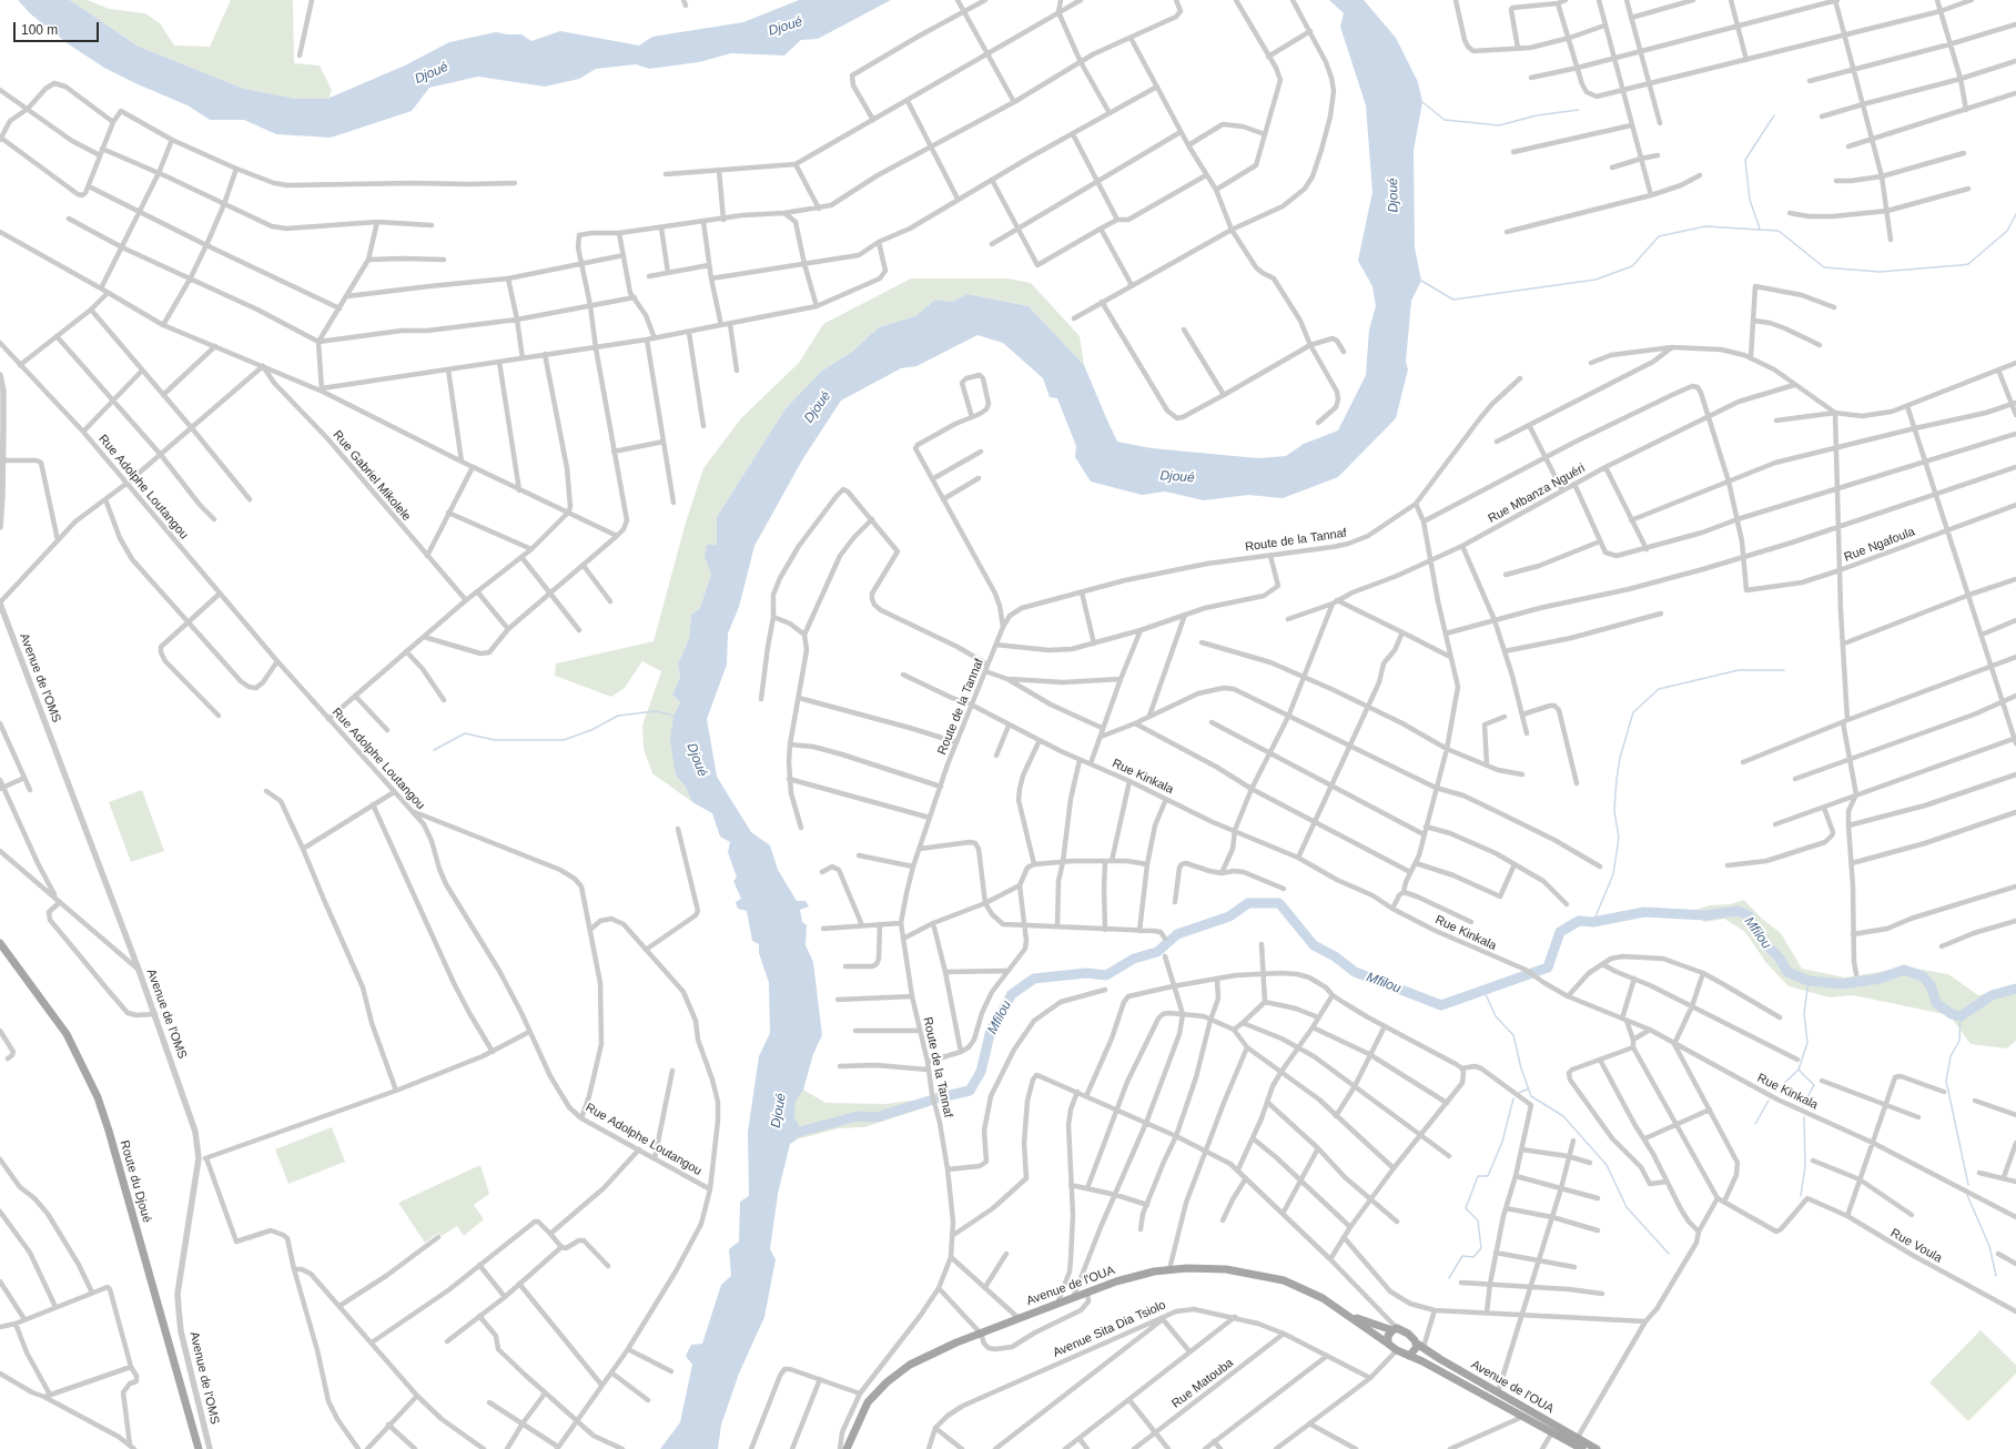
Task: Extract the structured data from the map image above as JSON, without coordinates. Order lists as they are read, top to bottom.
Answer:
{
  "streets": {
    "main road": ["Route du Djoué", "Avenue de l'OUA"],
    "street": [
      "Rue Gabriel Mikolele",
      "Rue Adolphe Loutangou",
      "Rue Mbanza Nguéri",
      "Route de la Tannaf",
      "Rue Ngafoula",
      "Avenue de l'OMS",
      "Rue Kinkala",
      "Rue Voula",
      "Avenue Sita Dia Tsiolo",
      "Rue Matouba"
    ]
  },
  "crossings": [
    ["Route de la Tannaf", "Rue Kinkala"],
    ["Avenue Sita Dia Tsiolo", "Rue Matouba"]
  ],
  "water": ["Djoué", "Mfilou"],
  "scale_bar": "100 m"
}
